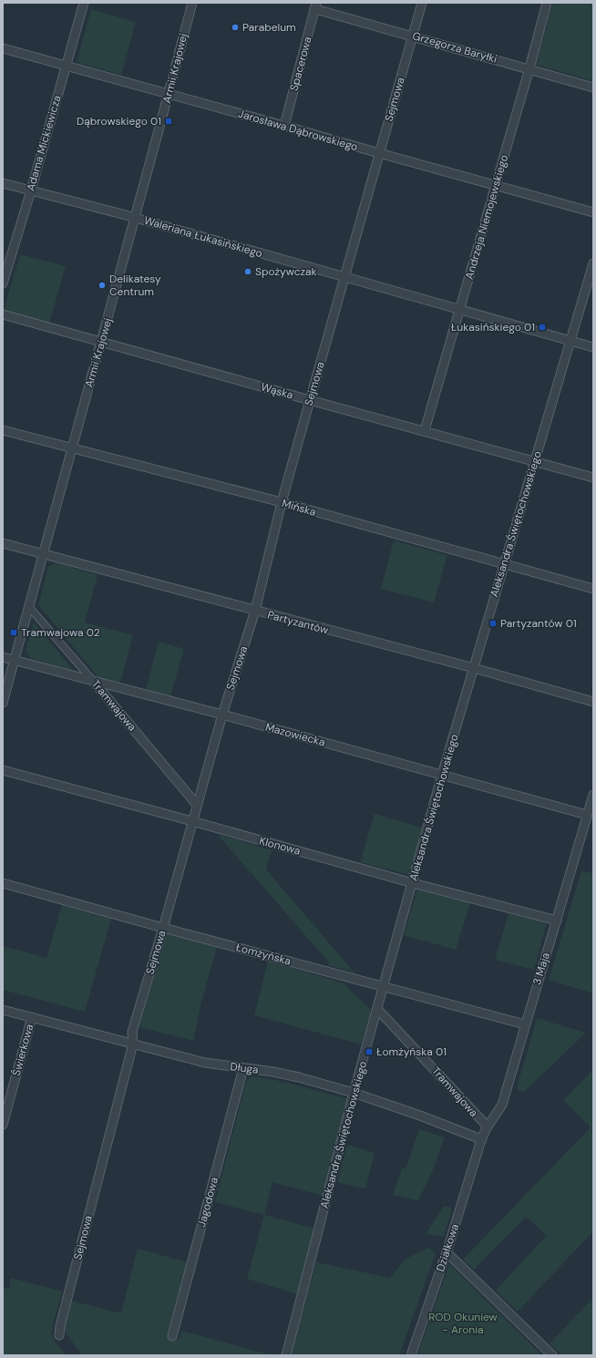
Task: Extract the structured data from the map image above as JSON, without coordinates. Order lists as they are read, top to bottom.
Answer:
{
  "streets": {
    "street": [
      "Grzegorza Baryłki",
      "Spacerowa",
      "Armii Krajowej",
      "Sejmowa",
      "Jarosława Dąbrowskiego",
      "Adama Mickiewicza",
      "Andrzeja Niemojewskiego",
      "Waleriana Łukasińskiego",
      "Wąska",
      "Mińska",
      "Aleksandra Świętochowskiego",
      "Partyzantów",
      "Tramwajowa",
      "Mazowiecka",
      "Klonowa",
      "Łomżyńska",
      "3 Maja",
      "Świerkowa",
      "Długa",
      "Jagodowa",
      "Działkowa"
    ]
  },
  "crossings": [
    ["Grzegorza Baryłki", "Spacerowa"],
    ["Grzegorza Baryłki", "Sejmowa"],
    ["Grzegorza Baryłki", "Andrzeja Niemojewskiego"],
    ["Spacerowa", "Jarosława Dąbrowskiego"],
    ["Armii Krajowej", "Jarosława Dąbrowskiego"],
    ["Armii Krajowej", "Waleriana Łukasińskiego"],
    ["Armii Krajowej", "Wąska"],
    ["Armii Krajowej", "Mińska"],
    ["Armii Krajowej", "Partyzantów"],
    ["Armii Krajowej", "Tramwajowa"],
    ["Armii Krajowej", "Mazowiecka"],
    ["Sejmowa", "Jarosława Dąbrowskiego"],
    ["Sejmowa", "Waleriana Łukasińskiego"],
    ["Sejmowa", "Wąska"],
    ["Sejmowa", "Mińska"],
    ["Sejmowa", "Partyzantów"],
    ["Sejmowa", "Tramwajowa"],
    ["Sejmowa", "Mazowiecka"],
    ["Sejmowa", "Klonowa"],
    ["Sejmowa", "Łomżyńska"],
    ["Sejmowa", "Długa"],
    ["Jarosława Dąbrowskiego", "Adama Mickiewicza"],
    ["Jarosława Dąbrowskiego", "Andrzeja Niemojewskiego"],
    ["Adama Mickiewicza", "Waleriana Łukasińskiego"],
    ["Andrzeja Niemojewskiego", "Waleriana Łukasińskiego"],
    ["Andrzeja Niemojewskiego", "Wąska"],
    ["Waleriana Łukasińskiego", "Aleksandra Świętochowskiego"],
    ["Wąska", "Aleksandra Świętochowskiego"],
    ["Mińska", "Aleksandra Świętochowskiego"],
    ["Aleksandra Świętochowskiego", "Partyzantów"],
    ["Aleksandra Świętochowskiego", "Tramwajowa"],
    ["Aleksandra Świętochowskiego", "Mazowiecka"],
    ["Aleksandra Świętochowskiego", "Klonowa"],
    ["Aleksandra Świętochowskiego", "Łomżyńska"],
    ["Aleksandra Świętochowskiego", "Długa"],
    ["Tramwajowa", "Mazowiecka"],
    ["Tramwajowa", "3 Maja"],
    ["Mazowiecka", "3 Maja"],
    ["Klonowa", "3 Maja"],
    ["Łomżyńska", "3 Maja"],
    ["3 Maja", "Długa"],
    ["3 Maja", "Działkowa"],
    ["Świerkowa", "Długa"],
    ["Długa", "Jagodowa"],
    ["Długa", "Działkowa"]
  ],
  "parks": ["ROD Okuniew - Aronia"],
  "places": {
    "other": ["Parabelum", "Spożywczak", "Delikatesy Centrum"],
    "transit": [
      "Dąbrowskiego 01",
      "Łukasińskiego 01",
      "Partyzantów 01",
      "Tramwajowa 02",
      "Łomżyńska 01"
    ]
  }
}
